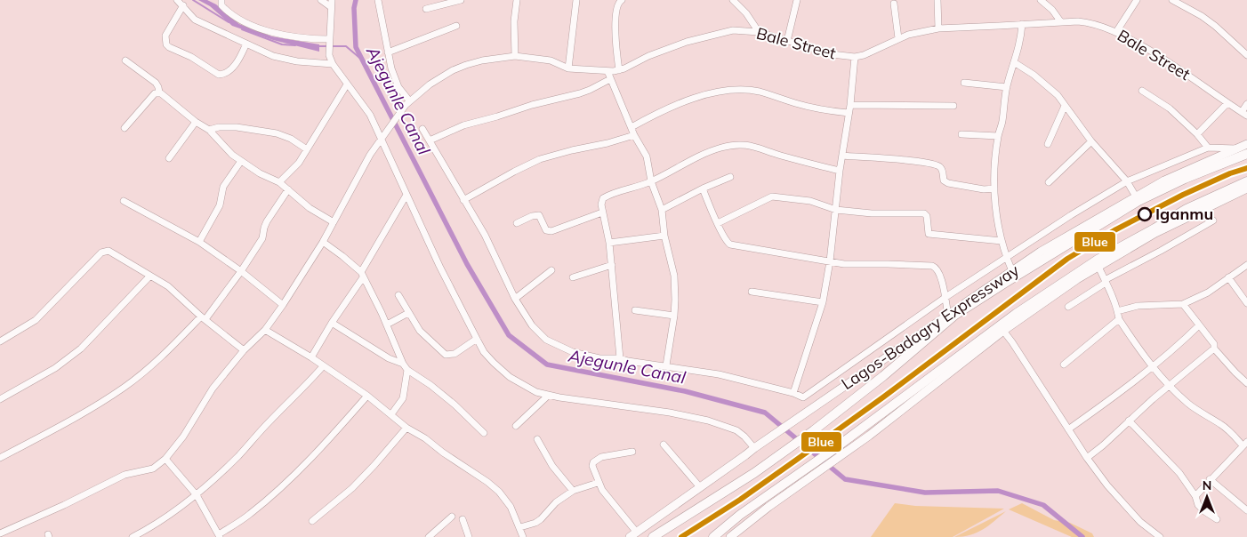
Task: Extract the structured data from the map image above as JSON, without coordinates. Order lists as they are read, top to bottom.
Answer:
{
  "streets": {
    "highway": ["Lagos-Badagry Expressway"],
    "street": ["Bale Street"]
  },
  "water": ["Ajegunle Canal"],
  "places": ["Iganmu"],
  "lines": ["transit line Blue"],
  "north": "top"
}
